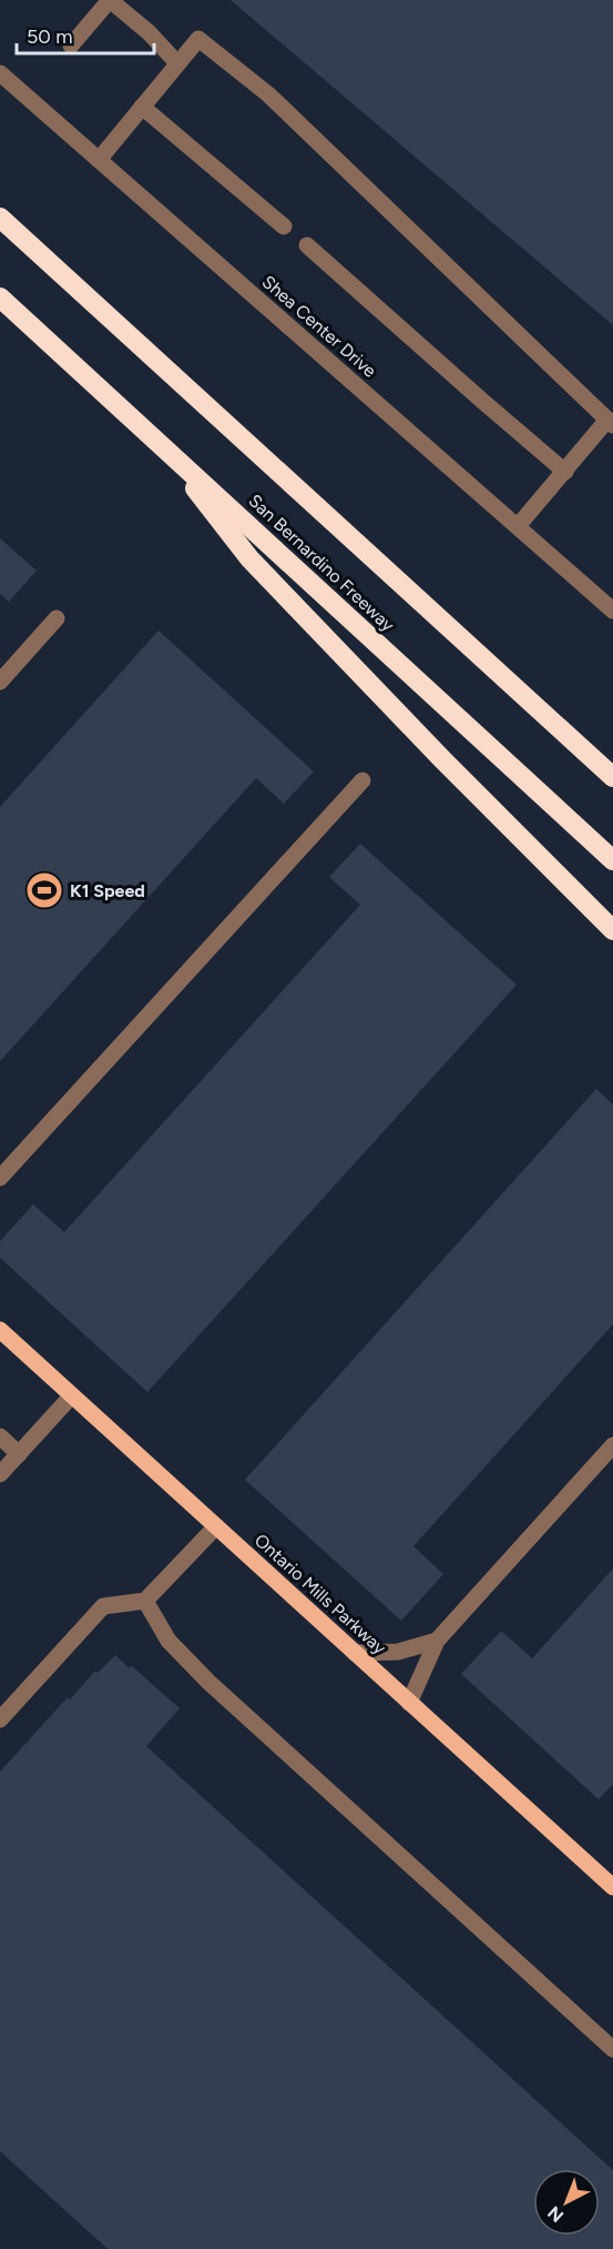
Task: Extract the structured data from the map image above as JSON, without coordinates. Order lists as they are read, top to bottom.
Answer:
{
  "streets": {
    "highway": ["San Bernardino Freeway"],
    "main road": ["Ontario Mills Parkway"],
    "street": ["Shea Center Drive"]
  },
  "places": {
    "sports": ["K1 Speed"]
  },
  "scale_bar": "50 m",
  "north": "bottom left"
}
